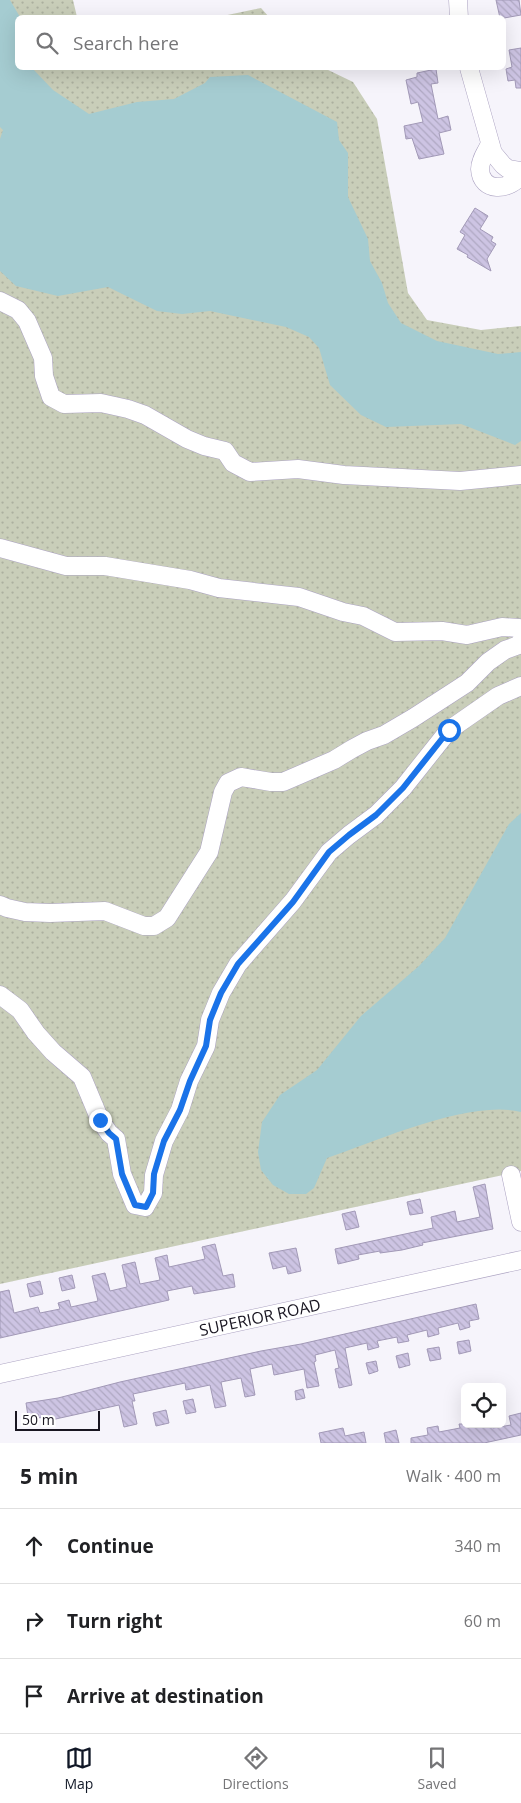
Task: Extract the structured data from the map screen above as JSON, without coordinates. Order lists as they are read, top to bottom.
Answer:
{
  "streets": {
    "street": ["SUPERIOR ROAD"]
  },
  "scale_bar": "50 m",
  "page": {
    "search": "Search here",
    "scale": "50 m",
    "heading": ["5 min", "Walk · 400 m"],
    "list": [
      ["Continue", "340 m"],
      ["Turn right", "60 m"],
      "Arrive at destination"
    ],
    "nav": ["Map", "Directions", "Saved"]
  }
}
